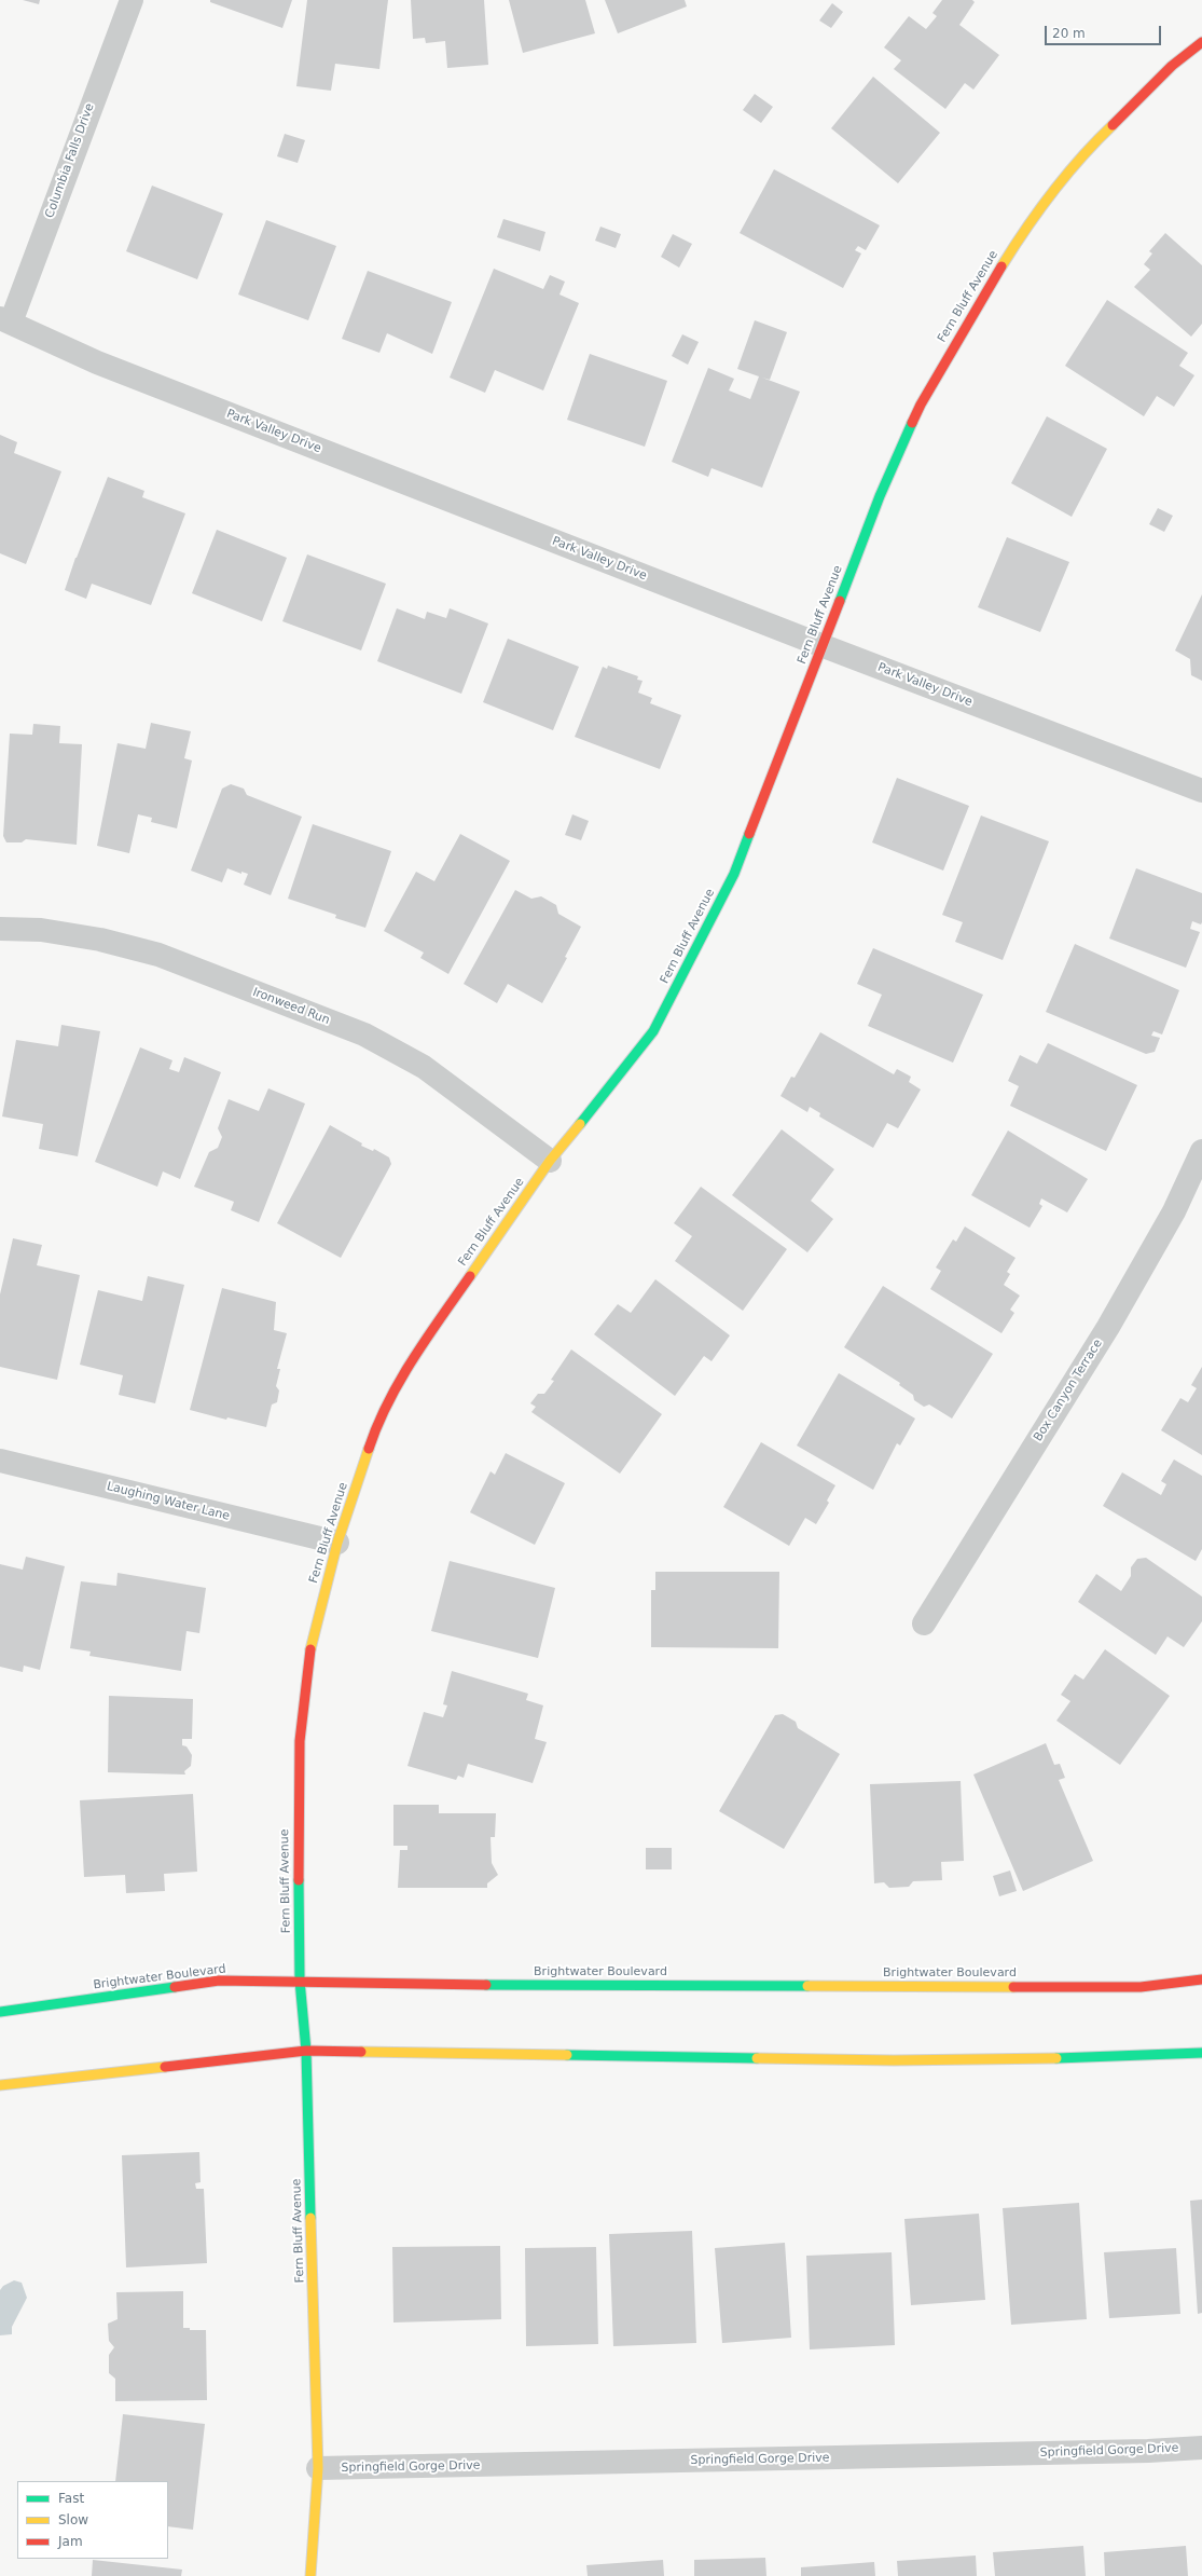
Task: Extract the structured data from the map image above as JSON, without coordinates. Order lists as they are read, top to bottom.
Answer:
{
  "streets": {
    "street": [
      "Columbia Falls Drive",
      "Fern Bluff Avenue",
      "Park Valley Drive",
      "Ironweed Run",
      "Box Canyon Terrace",
      "Laughing Water Lane",
      "Brightwater Boulevard",
      "Springfield Gorge Drive"
    ]
  },
  "crossings": [
    ["Columbia Falls Drive", "Park Valley Drive"],
    ["Fern Bluff Avenue", "Park Valley Drive"],
    ["Fern Bluff Avenue", "Ironweed Run"],
    ["Fern Bluff Avenue", "Laughing Water Lane"],
    ["Fern Bluff Avenue", "Brightwater Boulevard"],
    ["Fern Bluff Avenue", "Springfield Gorge Drive"]
  ],
  "legend": ["Fast", "Slow", "Jam"],
  "scale_bar": "20 m"
}
